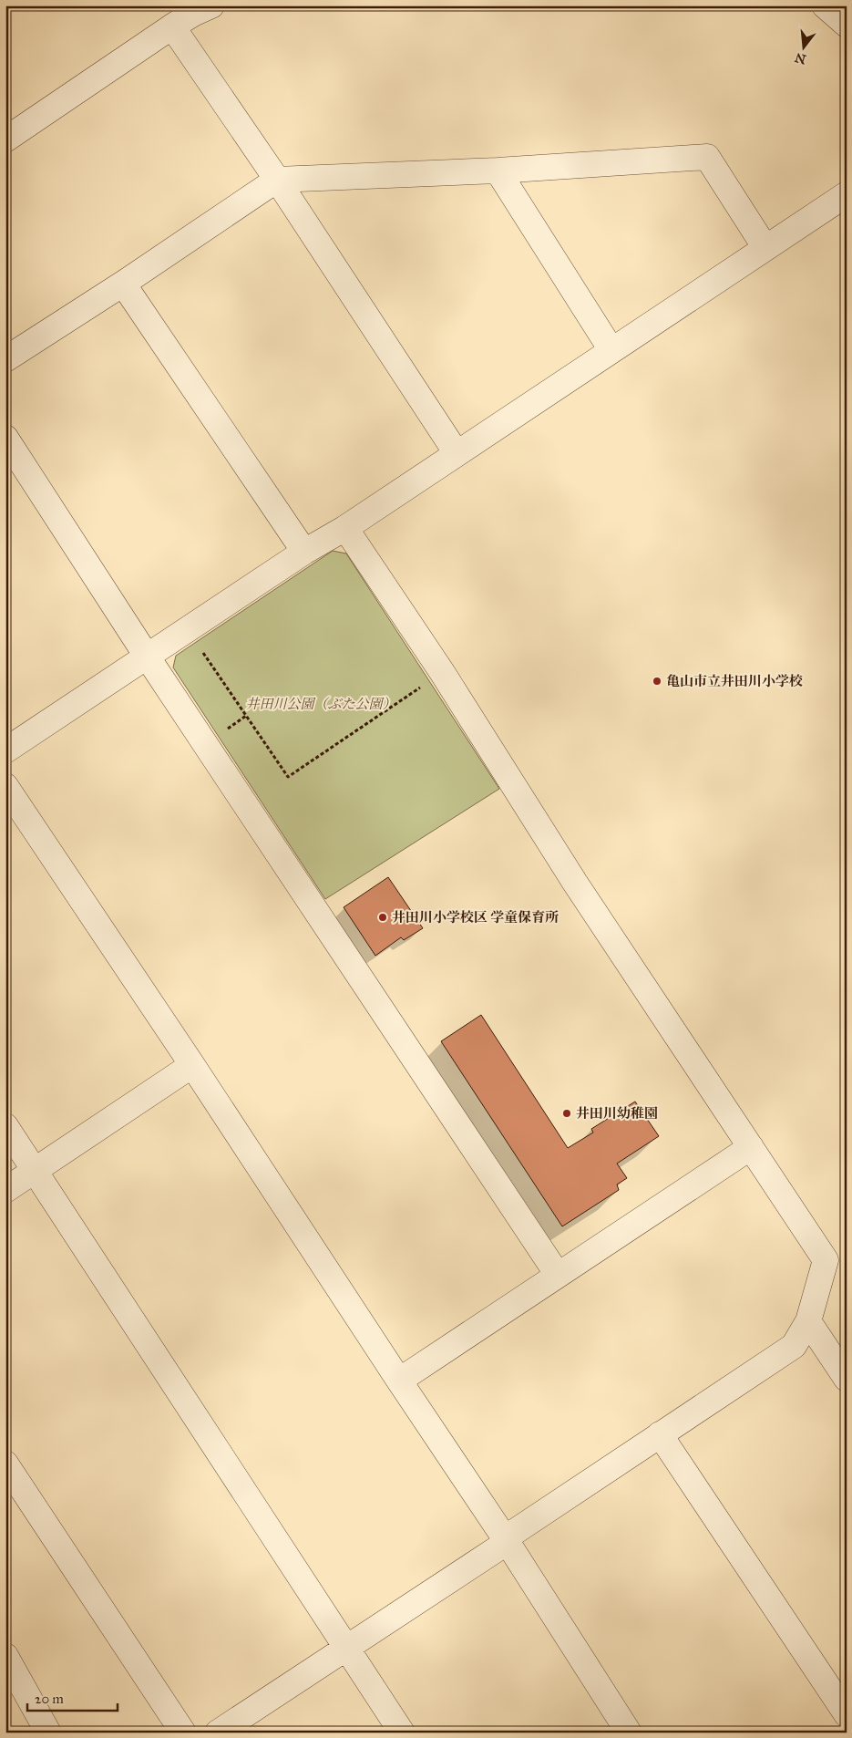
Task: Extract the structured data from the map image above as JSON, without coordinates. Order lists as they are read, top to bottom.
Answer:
{
  "parks": ["井田川公園（ぶた公園）"],
  "places": ["亀山市立井田川小学校", "井田川小学校区 学童保育所", "井田川幼稚園"],
  "scale_bar": "20 m",
  "north": "bottom"
}
